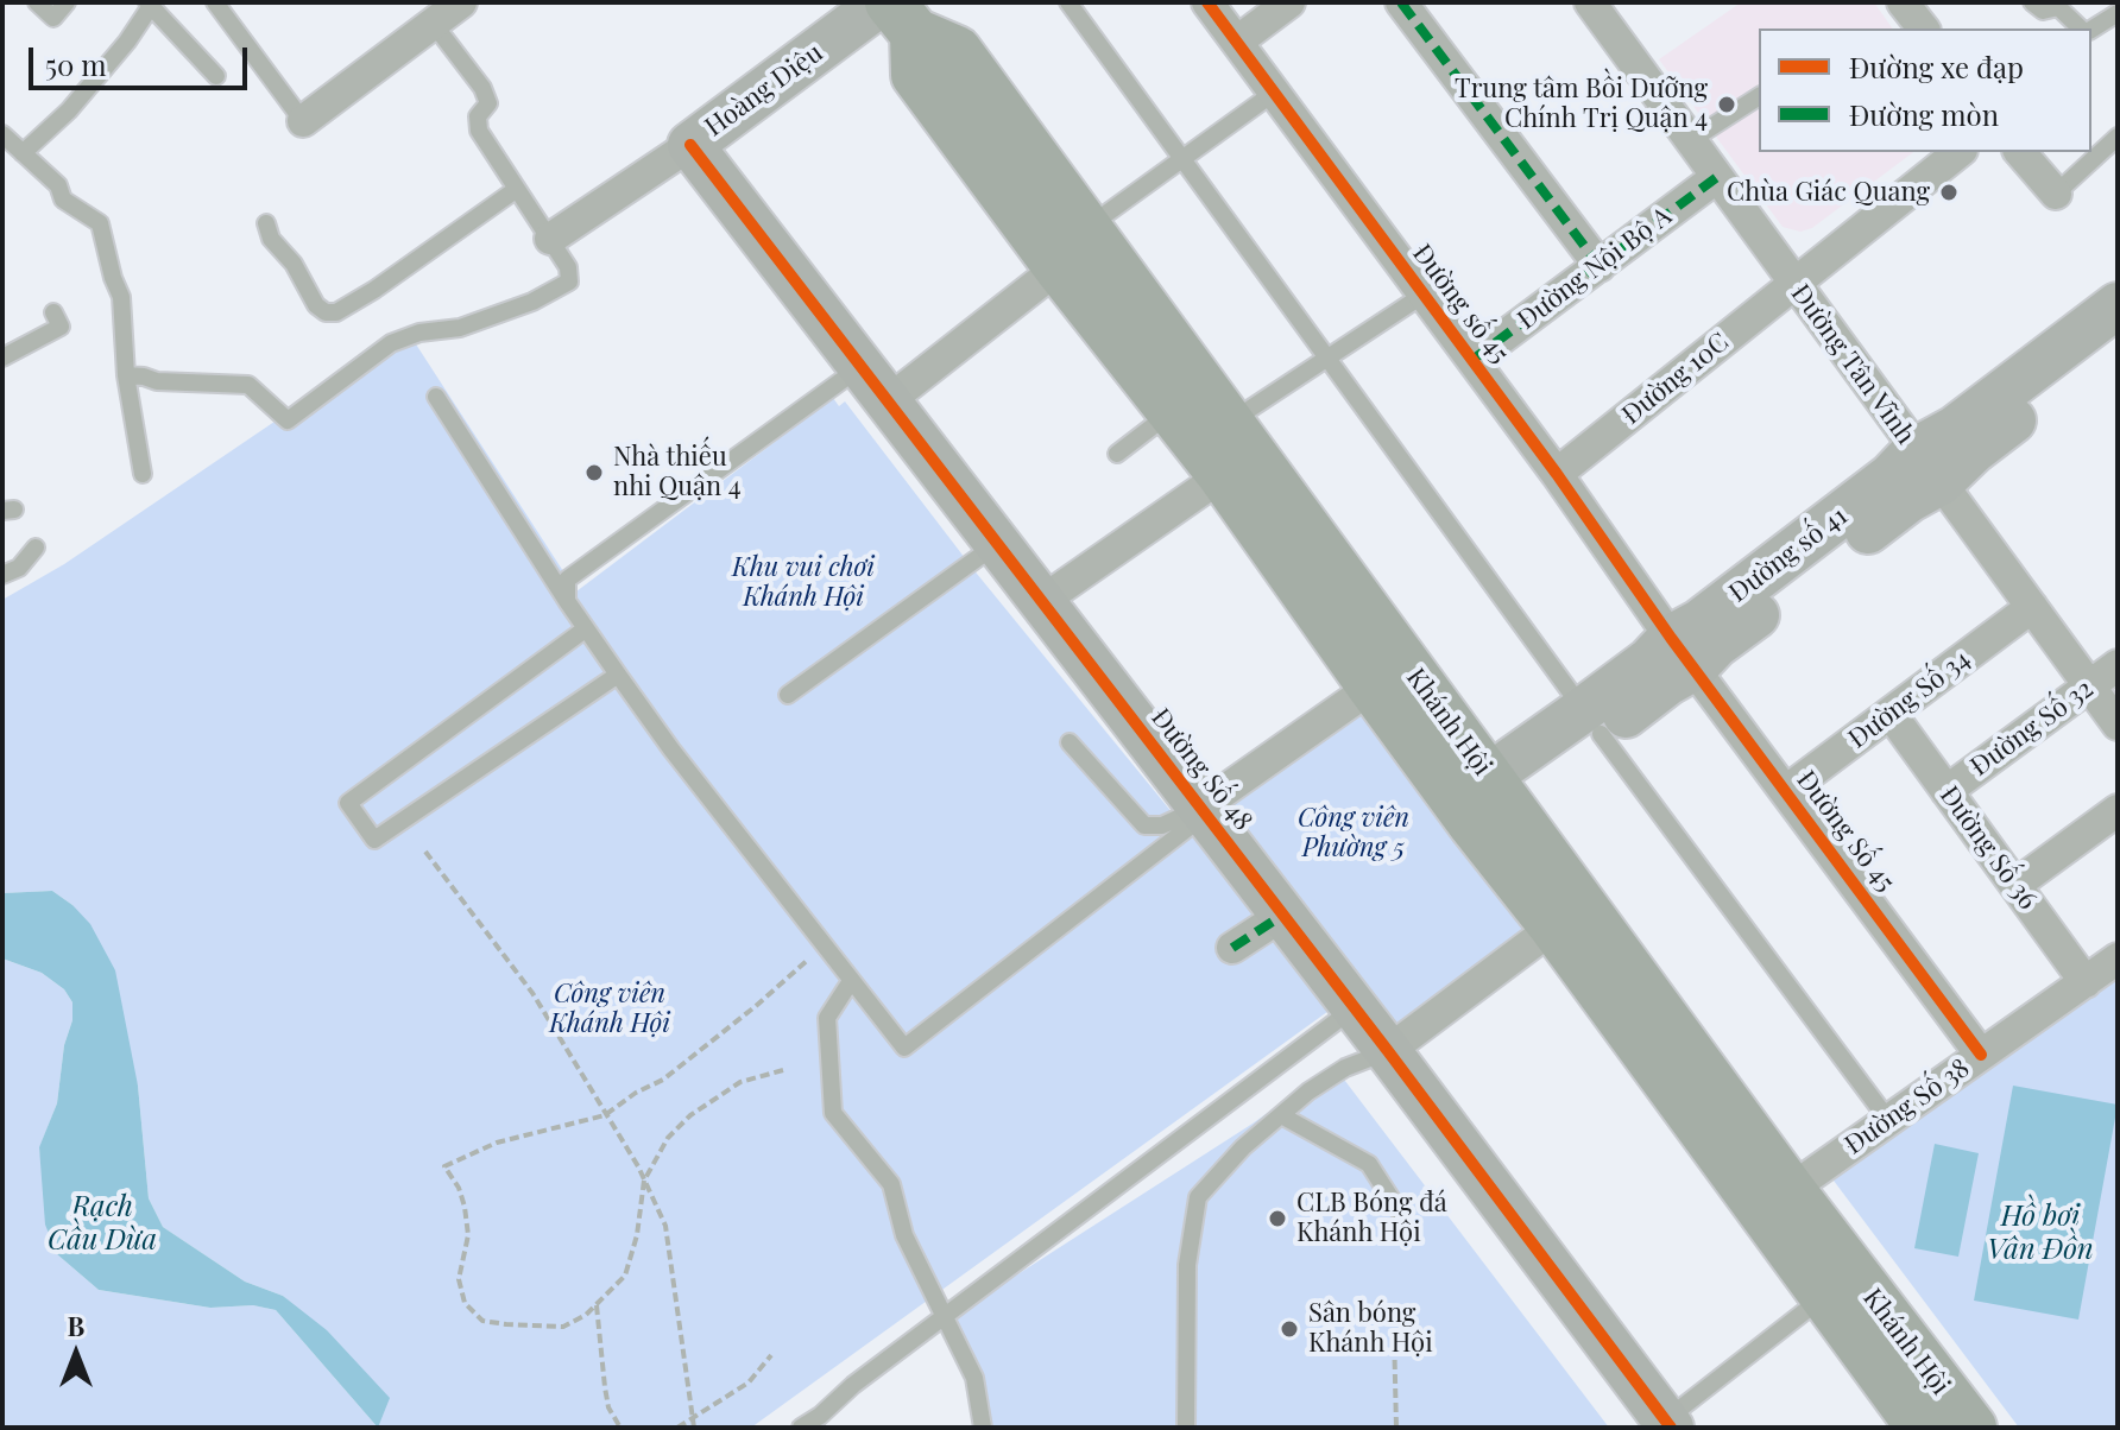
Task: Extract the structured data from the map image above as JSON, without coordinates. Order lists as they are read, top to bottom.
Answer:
{
  "streets": {
    "main road": ["Khánh Hội"],
    "street": [
      "Hoàng Diệu",
      "Đường Nội Bộ A",
      "Đường số 45",
      "Đường Tân Vĩnh",
      "Đường 10C",
      "Đường số 41",
      "Đường Số 34",
      "Đường Số 32",
      "Đường Số 48",
      "Đường Số 45",
      "Đường Số 36",
      "Đường Số 38"
    ]
  },
  "crossings": [
    ["Hoàng Diệu", "Khánh Hội"],
    ["Hoàng Diệu", "Đường Số 48"],
    ["Đường Nội Bộ A", "Đường số 45"],
    ["Đường Nội Bộ A", "Đường Tân Vĩnh"],
    ["Đường số 45", "Đường 10C"],
    ["Đường số 45", "Đường số 41"],
    ["Đường số 45", "Đường Số 45"],
    ["Đường Tân Vĩnh", "Đường 10C"],
    ["Đường Tân Vĩnh", "Đường số 41"],
    ["Đường Tân Vĩnh", "Đường Số 34"],
    ["Đường Tân Vĩnh", "Đường Số 32"],
    ["Đường số 41", "Khánh Hội"],
    ["Đường số 41", "Đường Số 45"],
    ["Đường Số 34", "Đường Số 45"],
    ["Đường Số 34", "Đường Số 36"],
    ["Khánh Hội", "Đường Số 38"],
    ["Đường Số 32", "Đường Số 36"],
    ["Đường Số 45", "Đường Số 38"],
    ["Đường Số 36", "Đường Số 38"]
  ],
  "water": ["Rạch Cầu Dừa", "Hồ bơi Vân Đồn"],
  "parks": ["Khu vui chơi Khánh Hội", "Công viên Phường 5", "Công viên Khánh Hội"],
  "places": [
    "Trung tâm Bồi Dưỡng Chính Trị Quận 4",
    "Chùa Giác Quang",
    "Nhà thiếu nhi Quận 4",
    "CLB Bóng đá Khánh Hội",
    "Sân bóng Khánh Hội"
  ],
  "legend": ["Đường xe đạp", "Đường mòn"],
  "scale_bar": "50 m",
  "north": "top"
}
